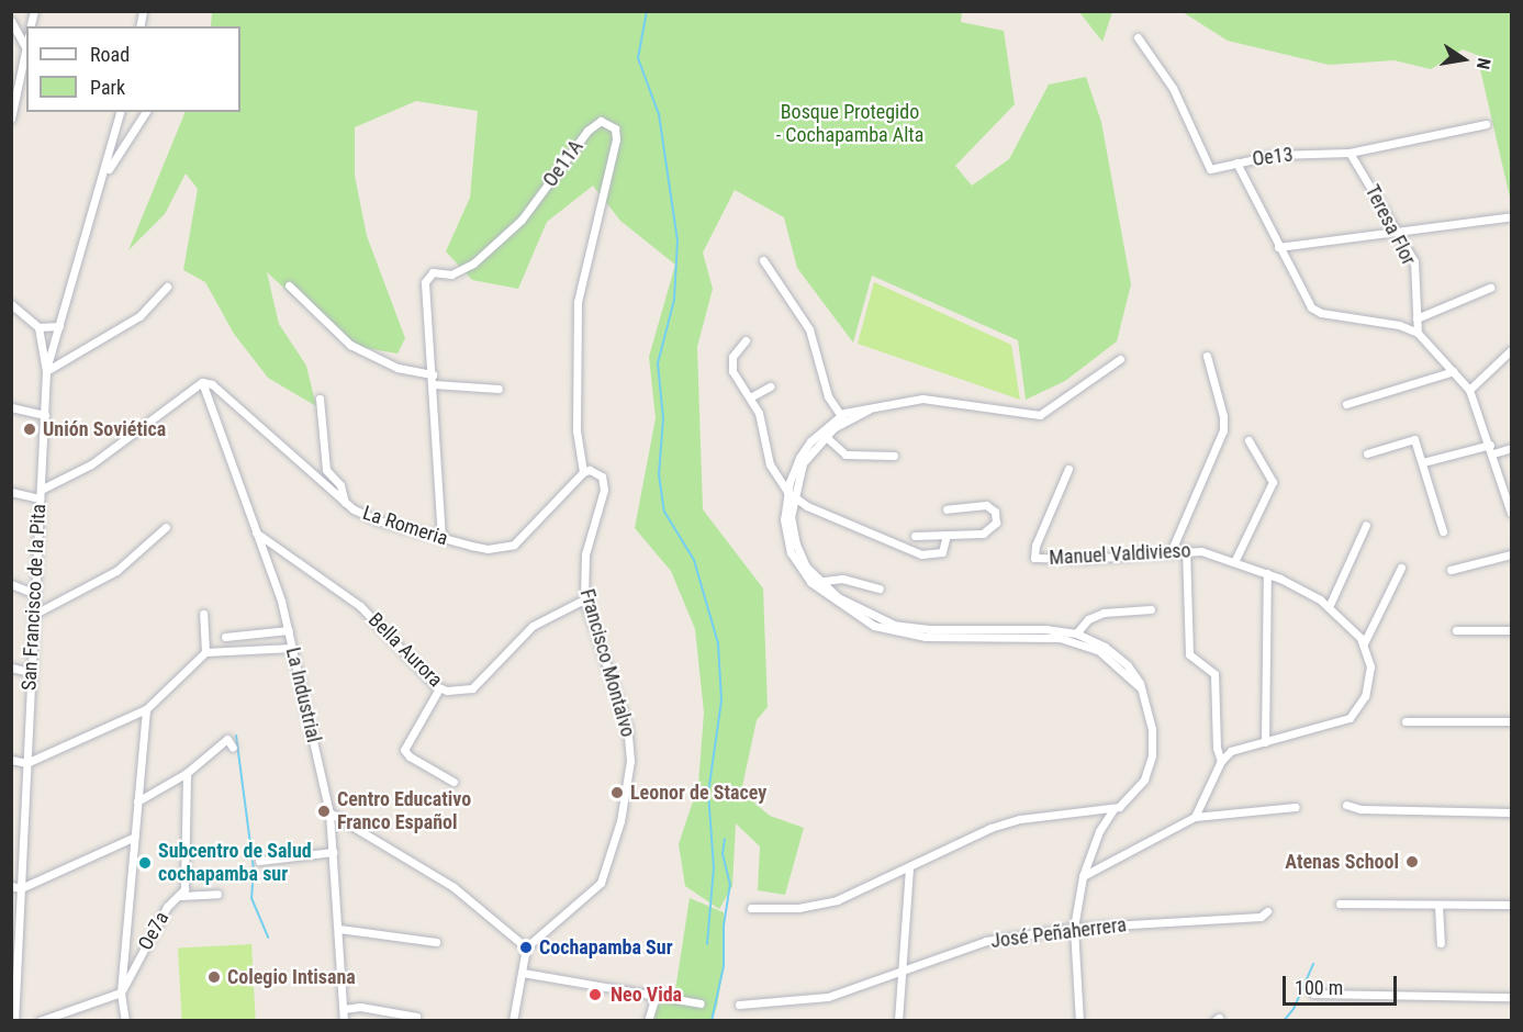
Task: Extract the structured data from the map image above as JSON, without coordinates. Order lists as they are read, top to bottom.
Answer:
{
  "streets": {
    "street": [
      "Oe13",
      "Oe11A",
      "Teresa Flor",
      "La Romeria",
      "Manuel Valdivieso",
      "San Francisco de la Pita",
      "Bella Aurora",
      "Francisco Montalvo",
      "La Industrial",
      "Oe7a",
      "José Peñaherrera"
    ]
  },
  "crossings": [
    ["Oe13", "Teresa Flor"],
    ["Oe11A", "La Romeria"],
    ["Oe11A", "Francisco Montalvo"],
    ["La Romeria", "Francisco Montalvo"],
    ["La Romeria", "La Industrial"],
    ["Bella Aurora", "Francisco Montalvo"],
    ["Bella Aurora", "La Industrial"]
  ],
  "parks": ["Bosque Protegido - Cochapamba Alta"],
  "places": [
    "Unión Soviética",
    "Leonor de Stacey",
    "Centro Educativo Franco Español",
    "Atenas School",
    "Subcentro de Salud cochapamba sur",
    "Cochapamba Sur",
    "Colegio Intisana",
    "Neo Vida"
  ],
  "legend": ["Road", "Park"],
  "scale_bar": "100 m",
  "north": "right"
}
